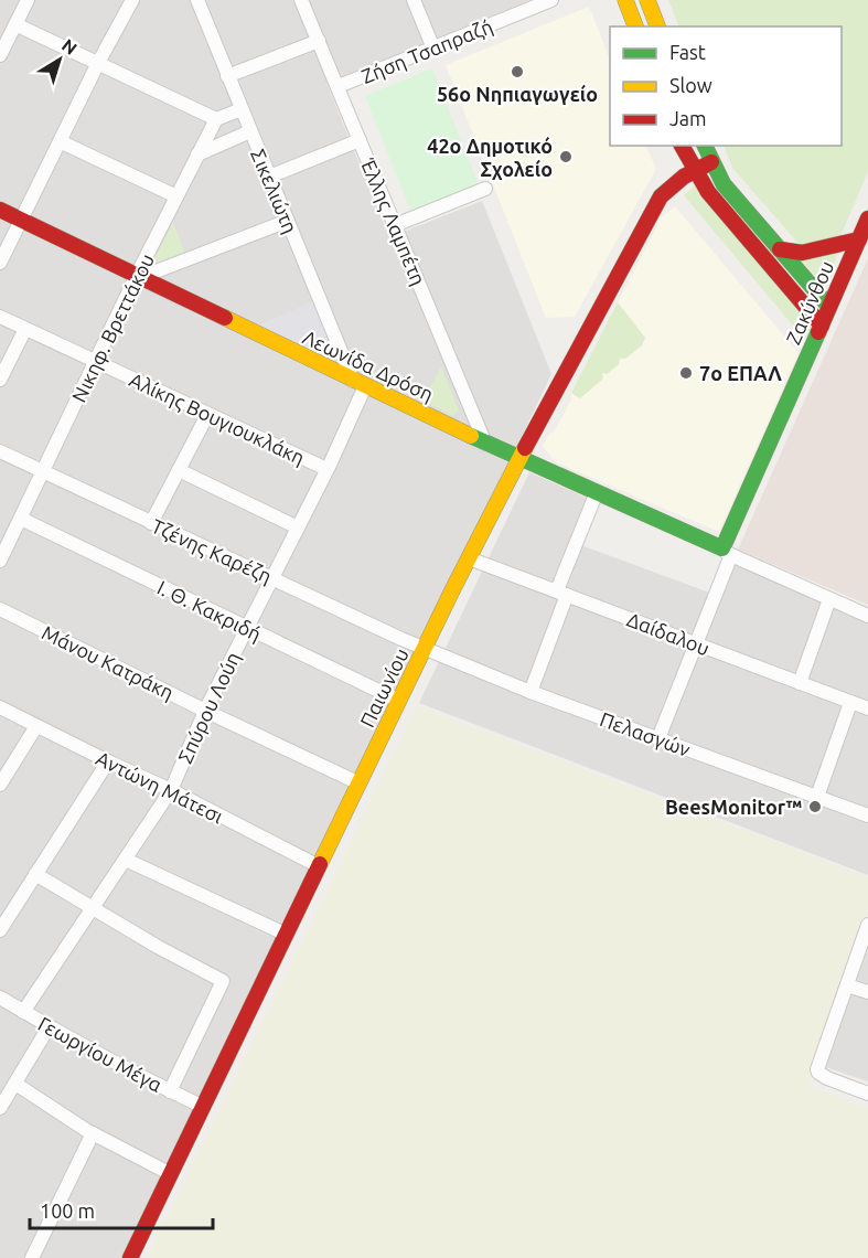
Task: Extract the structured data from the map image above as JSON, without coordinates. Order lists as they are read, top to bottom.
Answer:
{
  "streets": {
    "street": [
      "Ζήση Τσαπραζή",
      "Σικελιώτη",
      "Έλλης Λαμπέτη",
      "Ζακύνθου",
      "Νικηφ. Βρεττάκου",
      "Λεωνίδα Δρόση",
      "Αλίκης Βουγιουκλάκη",
      "Τζένης Καρέζη",
      "Ι. Θ. Κακριδή",
      "Δαίδαλου",
      "Μάνου Κατράκη",
      "Παιωνίου",
      "Σπύρου Λούη",
      "Πελασγών",
      "Αντώνη Μάτεσι",
      "Γεωργίου Μέγα"
    ]
  },
  "crossings": [
    ["Ζήση Τσαπραζή", "Έλλης Λαμπέτη"],
    ["Σικελιώτη", "Λεωνίδα Δρόση"],
    ["Σικελιώτη", "Σπύρου Λούη"],
    ["Έλλης Λαμπέτη", "Λεωνίδα Δρόση"],
    ["Ζακύνθου", "Λεωνίδα Δρόση"],
    ["Ζακύνθου", "Δαίδαλου"],
    ["Ζακύνθου", "Πελασγών"],
    ["Νικηφ. Βρεττάκου", "Λεωνίδα Δρόση"],
    ["Νικηφ. Βρεττάκου", "Αλίκης Βουγιουκλάκη"],
    ["Νικηφ. Βρεττάκου", "Τζένης Καρέζη"],
    ["Νικηφ. Βρεττάκου", "Ι. Θ. Κακριδή"],
    ["Λεωνίδα Δρόση", "Παιωνίου"],
    ["Λεωνίδα Δρόση", "Σπύρου Λούη"],
    ["Αλίκης Βουγιουκλάκη", "Σπύρου Λούη"],
    ["Τζένης Καρέζη", "Παιωνίου"],
    ["Τζένης Καρέζη", "Σπύρου Λούη"],
    ["Τζένης Καρέζη", "Πελασγών"],
    ["Ι. Θ. Κακριδή", "Παιωνίου"],
    ["Ι. Θ. Κακριδή", "Σπύρου Λούη"],
    ["Δαίδαλου", "Παιωνίου"],
    ["Μάνου Κατράκη", "Παιωνίου"],
    ["Μάνου Κατράκη", "Σπύρου Λούη"],
    ["Παιωνίου", "Πελασγών"],
    ["Παιωνίου", "Αντώνη Μάτεσι"],
    ["Παιωνίου", "Γεωργίου Μέγα"],
    ["Σπύρου Λούη", "Αντώνη Μάτεσι"],
    ["Σπύρου Λούη", "Γεωργίου Μέγα"]
  ],
  "places": [
    "56ο Νηπιαγωγείο",
    "42ο Δημοτικό Σχολείο",
    "7ο ΕΠΑΛ",
    "BeesMonitor™"
  ],
  "legend": ["Fast", "Slow", "Jam"],
  "scale_bar": "100 m",
  "north": "top right"
}
